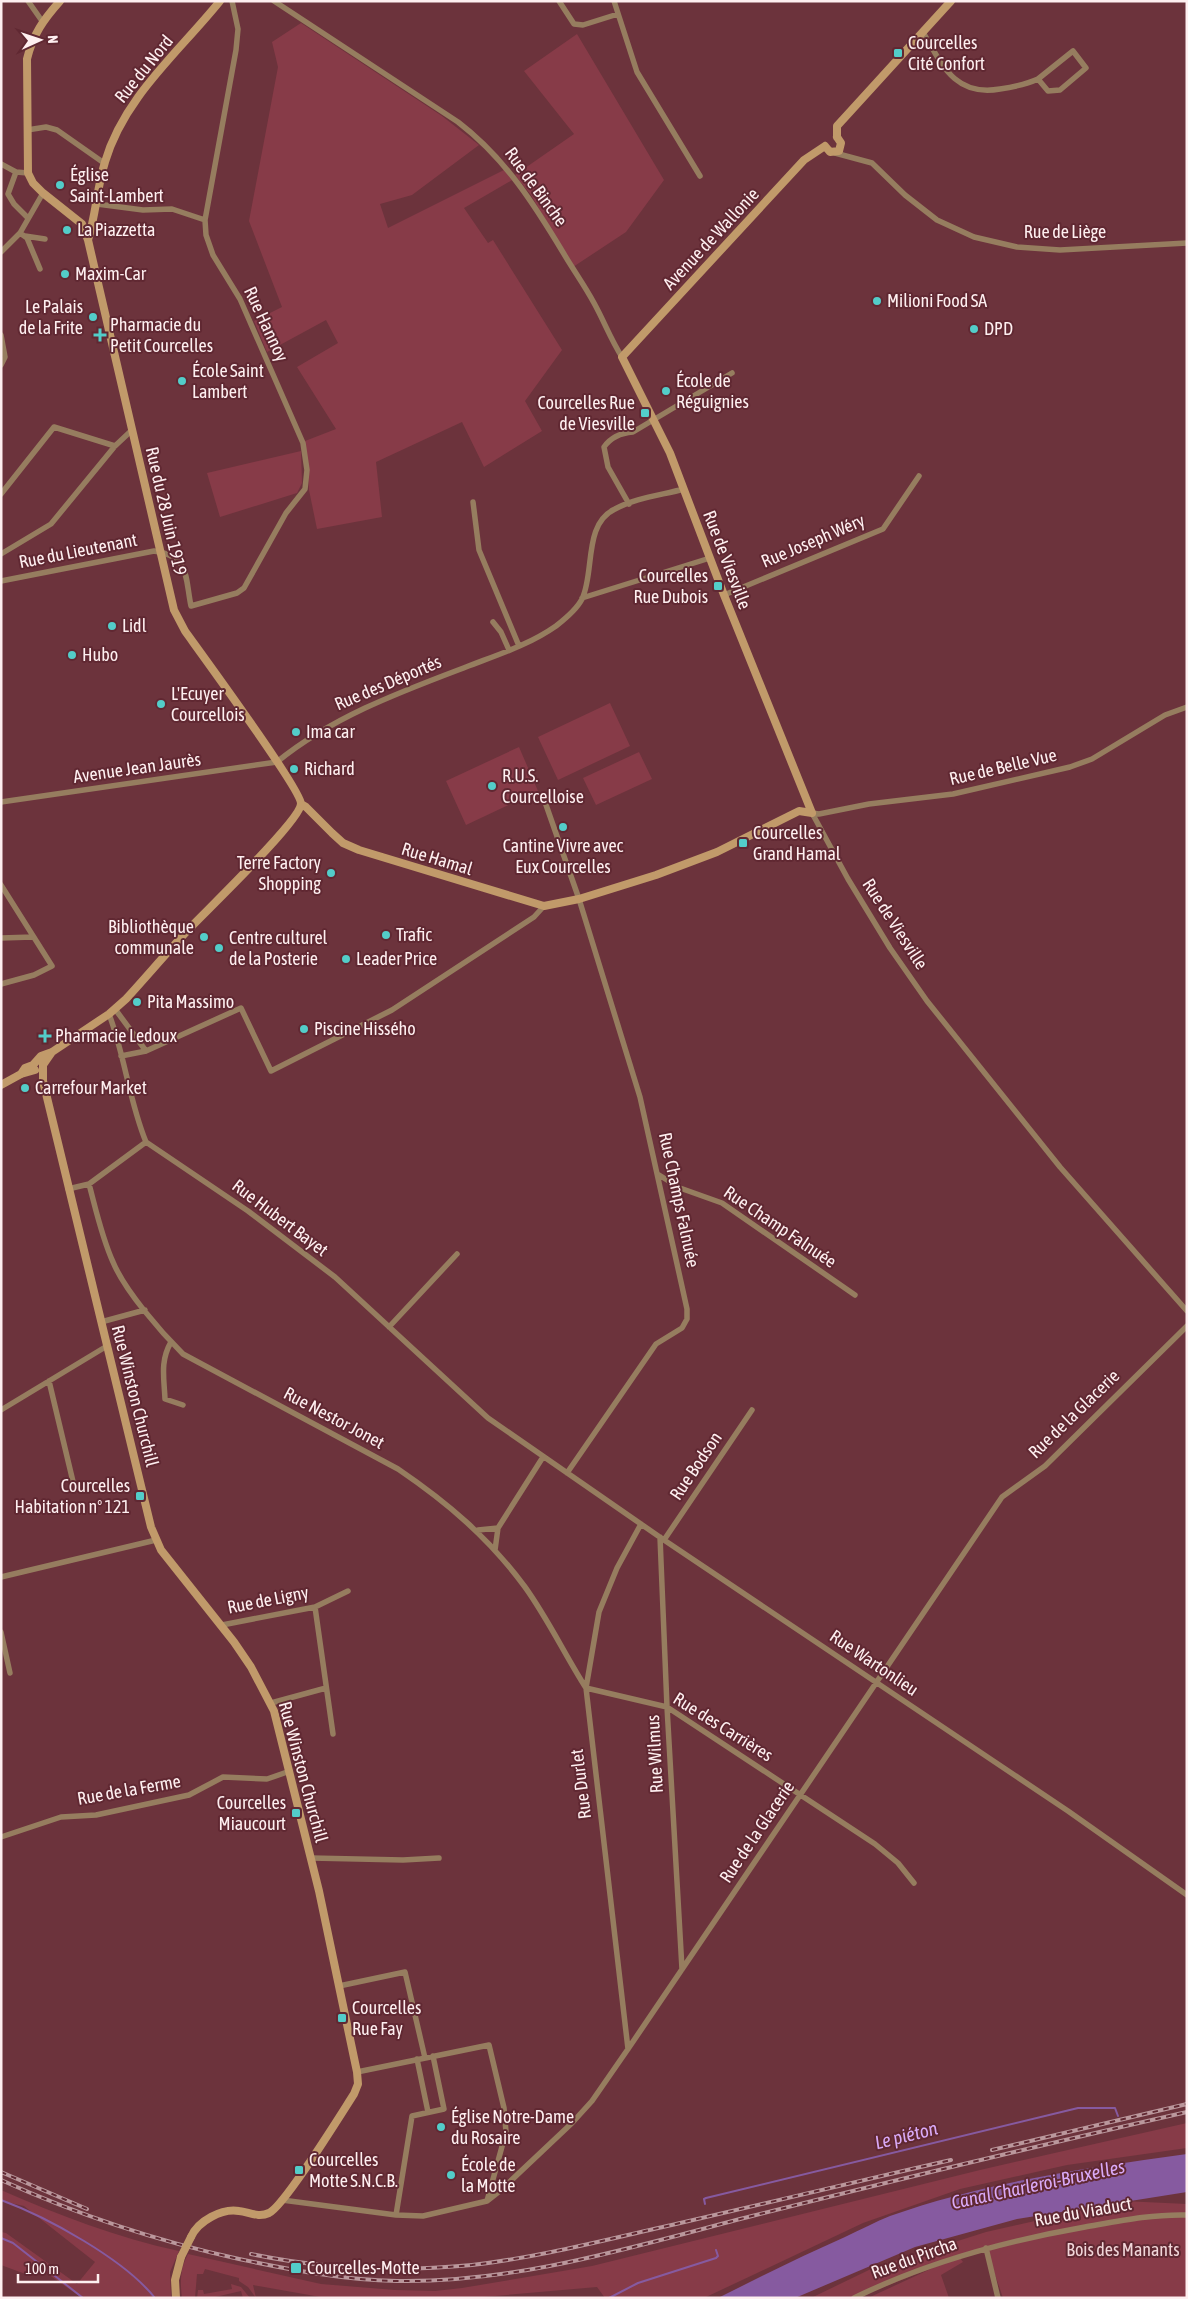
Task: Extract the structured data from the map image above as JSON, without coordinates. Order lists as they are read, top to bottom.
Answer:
{
  "streets": {
    "main road": [
      "Rue du Nord",
      "Rue de Binche",
      "Avenue de Wallonie",
      "Rue du 28 Juin 1919",
      "Rue de Viesville",
      "Rue Hamal",
      "Rue Winston Churchill"
    ],
    "street": [
      "Rue de Liège",
      "Rue Hannoy",
      "Rue Joseph Wéry",
      "Rue du Lieutenant",
      "Rue des Déportés",
      "Rue de Belle Vue",
      "Avenue Jean Jaurès",
      "Rue Champs Falnuée",
      "Rue Hubert Bayet",
      "Rue Champ Falnuée",
      "Rue de la Glacerie",
      "Rue Nestor Jonet",
      "Rue Bodson",
      "Rue de Ligny",
      "Rue Wartonlieu",
      "Rue des Carrières",
      "Rue Wilmus",
      "Rue Durlet",
      "Rue de la Ferme",
      "Rue du Viaduct",
      "Rue du Pircha"
    ]
  },
  "crossings": [
    ["Rue du Nord", "Rue du 28 Juin 1919"],
    ["Rue de Binche", "Avenue de Wallonie"],
    ["Rue de Binche", "Rue de Viesville"],
    ["Rue de Binche", "Rue des Déportés"],
    ["Rue de Liège", "Avenue de Wallonie"],
    ["Rue Hannoy", "Rue du 28 Juin 1919"],
    ["Rue Hannoy", "Rue du Lieutenant"],
    ["Rue du 28 Juin 1919", "Rue du Lieutenant"],
    ["Rue du 28 Juin 1919", "Rue des Déportés"],
    ["Rue du 28 Juin 1919", "Avenue Jean Jaurès"],
    ["Rue du 28 Juin 1919", "Rue Hamal"],
    ["Rue Joseph Wéry", "Rue de Viesville"],
    ["Rue de Viesville", "Rue des Déportés"],
    ["Rue de Viesville", "Rue de Belle Vue"],
    ["Rue de Viesville", "Rue Hamal"],
    ["Rue des Déportés", "Avenue Jean Jaurès"],
    ["Rue de Belle Vue", "Rue Hamal"],
    ["Rue Hamal", "Rue Champs Falnuée"],
    ["Rue Champs Falnuée", "Rue Champ Falnuée"],
    ["Rue Champs Falnuée", "Rue Wartonlieu"],
    ["Rue Hubert Bayet", "Rue Wartonlieu"],
    ["Rue Winston Churchill", "Rue de la Glacerie"],
    ["Rue Winston Churchill", "Rue de Ligny"],
    ["Rue Winston Churchill", "Rue de la Ferme"],
    ["Rue de la Glacerie", "Rue Wartonlieu"],
    ["Rue de la Glacerie", "Rue des Carrières"],
    ["Rue de la Glacerie", "Rue Wilmus"],
    ["Rue de la Glacerie", "Rue Durlet"],
    ["Rue Bodson", "Rue Wartonlieu"],
    ["Rue Bodson", "Rue Wilmus"],
    ["Rue Wartonlieu", "Rue Wilmus"],
    ["Rue Wartonlieu", "Rue Durlet"],
    ["Rue des Carrières", "Rue Wilmus"],
    ["Rue des Carrières", "Rue Durlet"],
    ["Rue du Viaduct", "Rue du Pircha"]
  ],
  "water": ["Le piéton", "Canal Charleroi-Bruxelles"],
  "parks": ["Bois des Manants"],
  "places": {
    "transit": [
      "Courcelles Cité Confort",
      "Courcelles Rue de Viesville",
      "Courcelles Rue Dubois",
      "Courcelles Grand Hamal",
      "Courcelles Habitation n° 121",
      "Courcelles Miaucourt",
      "Courcelles Rue Fay",
      "Courcelles Motte S.N.C.B.",
      "Courcelles-Motte"
    ],
    "other": [
      "Église Saint-Lambert",
      "La Piazzetta",
      "Maxim-Car",
      "Milioni Food SA",
      "Le Palais de la Frite",
      "DPD",
      "École Saint Lambert",
      "École de Réguignies",
      "Lidl",
      "Hubo",
      "L'Ecuyer Courcellois",
      "Ima car",
      "Richard",
      "R.U.S. Courcelloise",
      "Cantine Vivre avec Eux Courcelles",
      "Terre Factory Shopping",
      "Trafic",
      "Bibliothèque communale",
      "Centre culturel de la Posterie",
      "Leader Price",
      "Pita Massimo",
      "Piscine Hissého",
      "Carrefour Market",
      "Église Notre-Dame du Rosaire",
      "École de la Motte"
    ],
    "health": ["Pharmacie du Petit Courcelles", "Pharmacie Ledoux"]
  },
  "scale_bar": "100 m",
  "north": "right"
}
